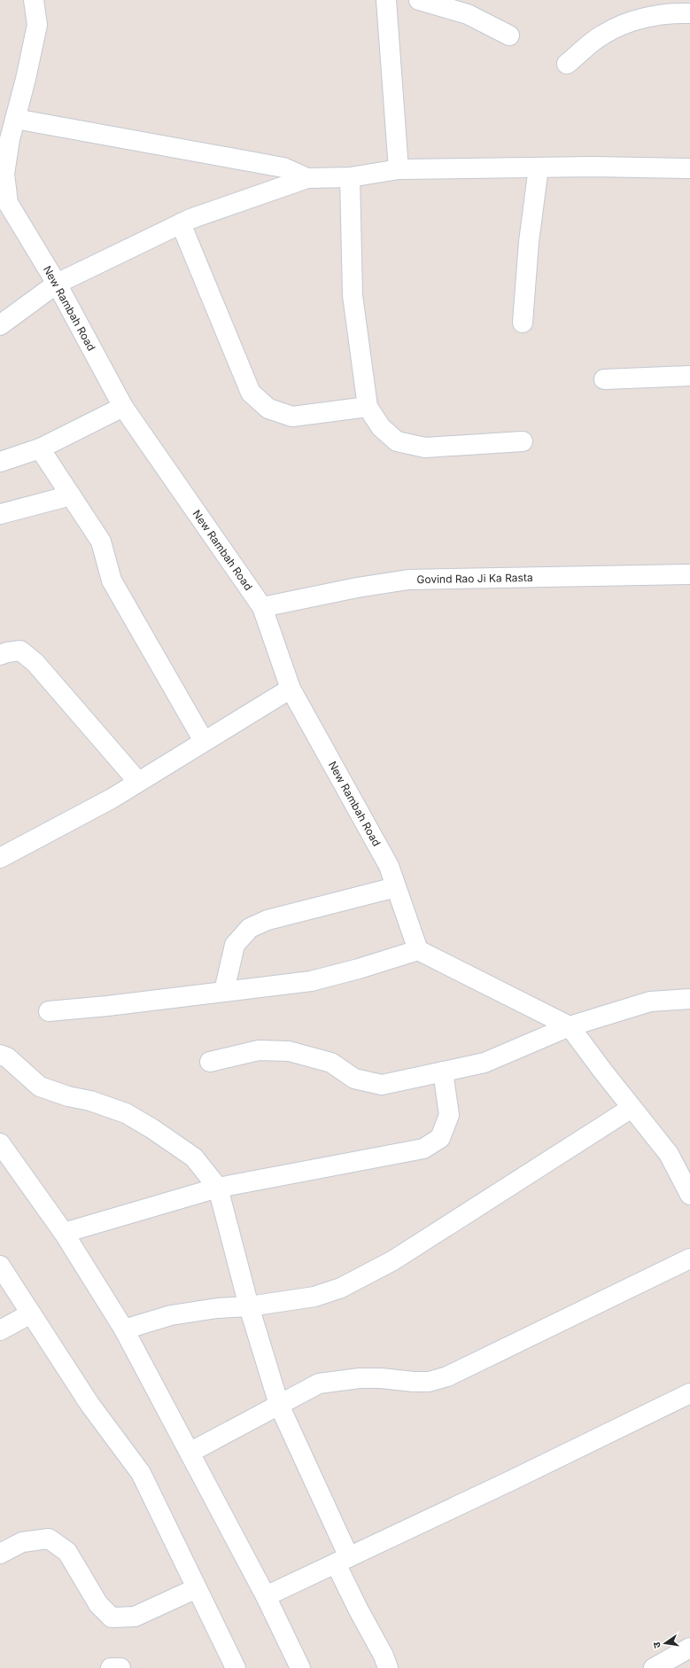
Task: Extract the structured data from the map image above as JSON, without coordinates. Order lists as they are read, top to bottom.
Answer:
{
  "streets": {
    "street": ["New Rambah Road", "Govind Rao Ji Ka Rasta"]
  },
  "crossings": [
    ["New Rambah Road", "Govind Rao Ji Ka Rasta"]
  ],
  "north": "left"
}
